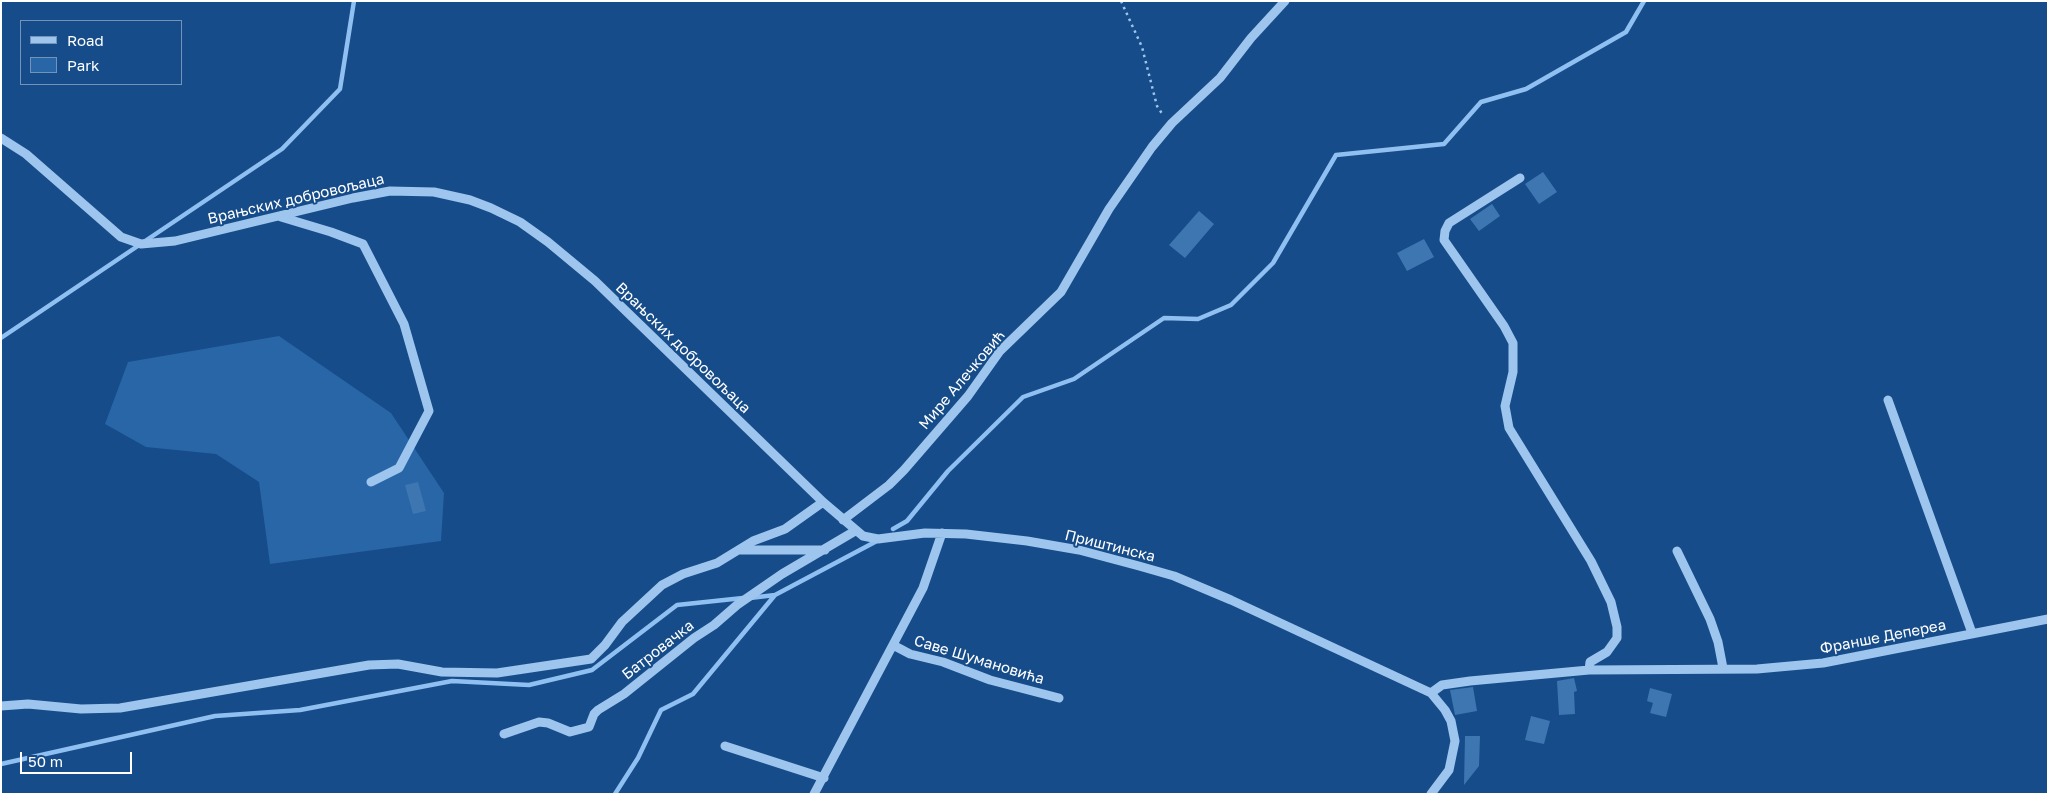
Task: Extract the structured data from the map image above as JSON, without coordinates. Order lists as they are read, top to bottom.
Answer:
{
  "streets": {
    "street": [
      "Врањских добровољаца",
      "Мире Алечковић",
      "Приштинска",
      "Франше Депереа",
      "Батровачка",
      "Саве Шумановића"
    ]
  },
  "crossings": [
    ["Врањских добровољаца", "Мире Алечковић"],
    ["Врањских добровољаца", "Приштинска"],
    ["Мире Алечковић", "Приштинска"],
    ["Приштинска", "Франше Депереа"],
    ["Приштинска", "Батровачка"],
    ["Приштинска", "Саве Шумановића"]
  ],
  "legend": ["Road", "Park"],
  "scale_bar": "50 m"
}
